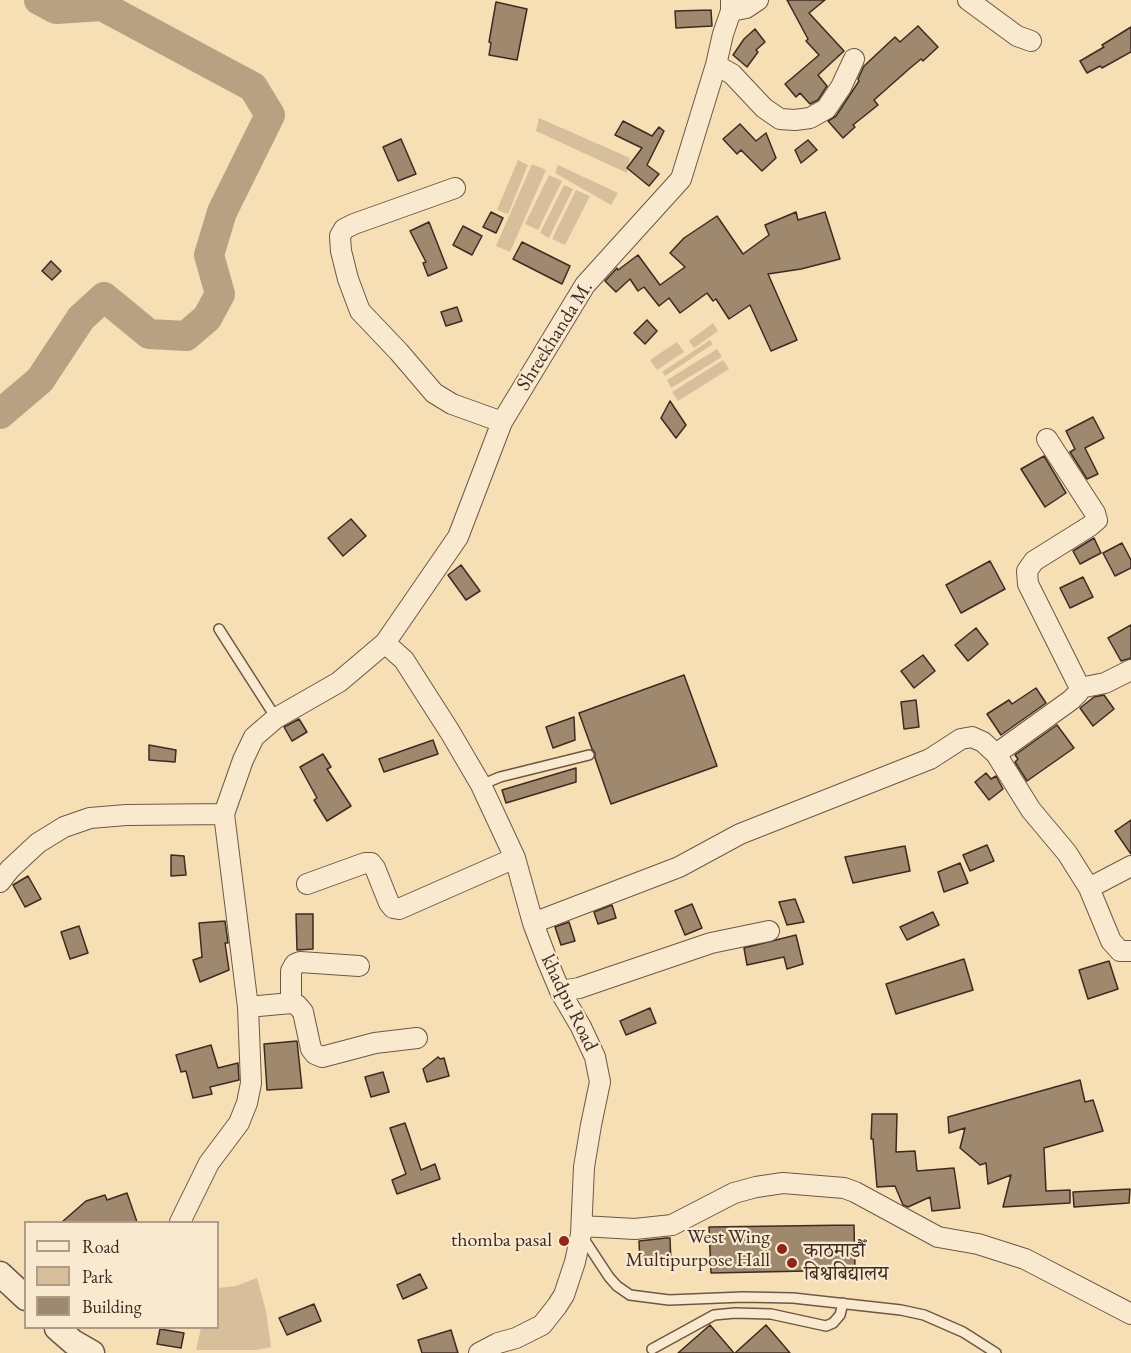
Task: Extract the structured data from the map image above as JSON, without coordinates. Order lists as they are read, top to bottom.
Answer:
{
  "streets": {
    "street": ["Shreekhanda M.", "khadpu Road"]
  },
  "crossings": [
    ["Shreekhanda M.", "khadpu Road"]
  ],
  "places": ["thomba pasal", "West Wing Multipurpose Hall", "काठमाडौँ बिश्वबिद्यालय"],
  "legend": ["Road", "Park", "Building"]
}
